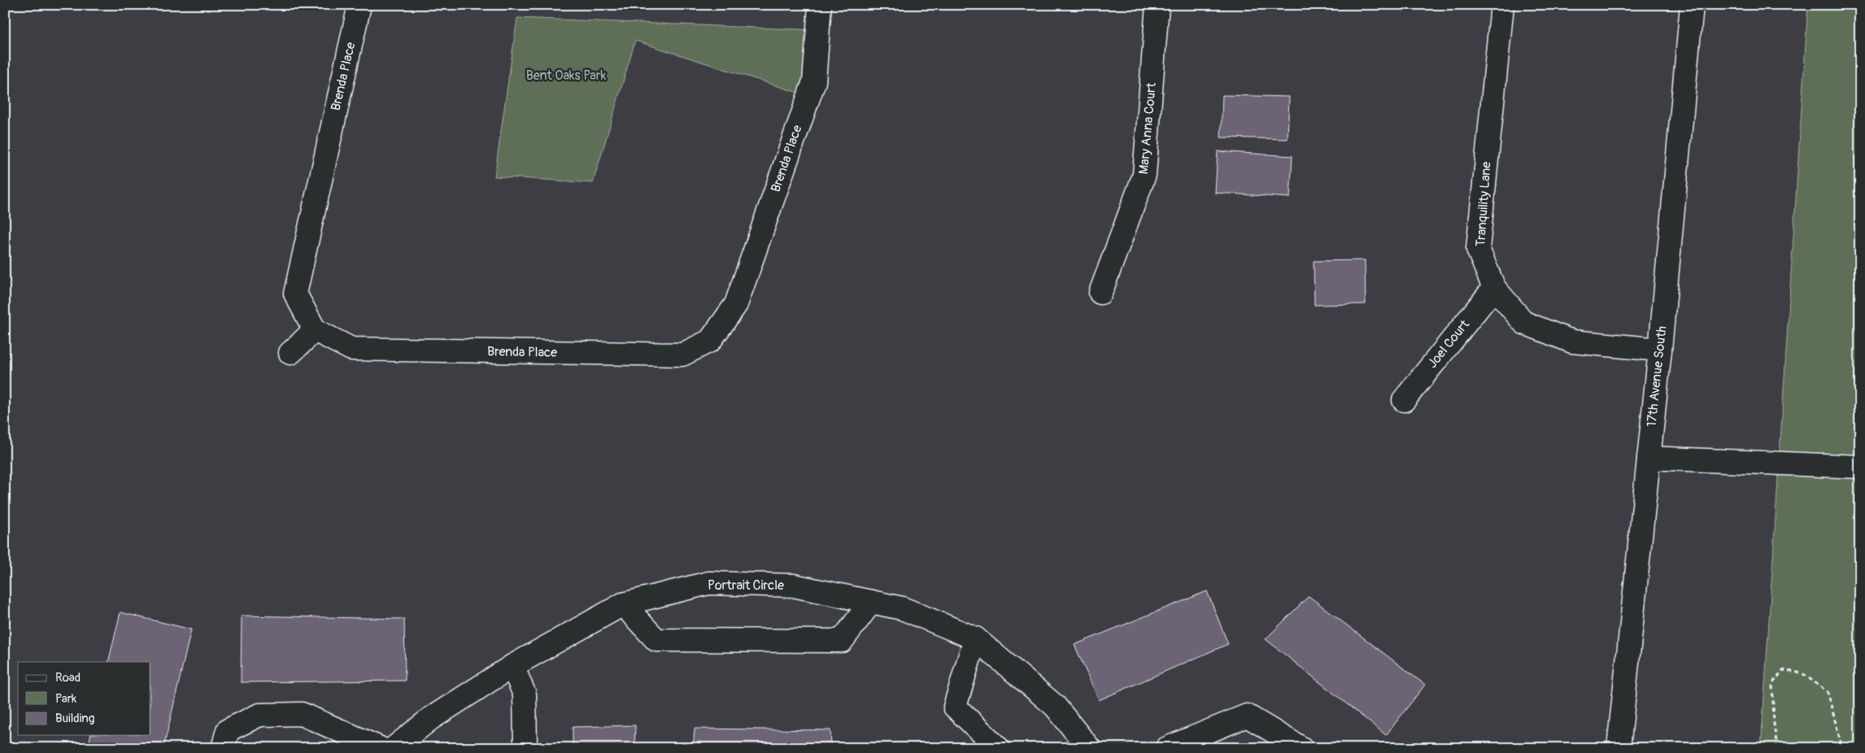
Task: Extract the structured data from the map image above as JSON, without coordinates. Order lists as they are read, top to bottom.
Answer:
{
  "streets": {
    "street": [
      "Brenda Place",
      "Mary Anna Court",
      "Tranquility Lane",
      "Joel Court",
      "17th Avenue South",
      "Portrait Circle"
    ]
  },
  "crossings": [
    ["Tranquility Lane", "Joel Court"],
    ["Tranquility Lane", "17th Avenue South"]
  ],
  "parks": ["Bent Oaks Park"],
  "legend": ["Road", "Park", "Building"]
}
